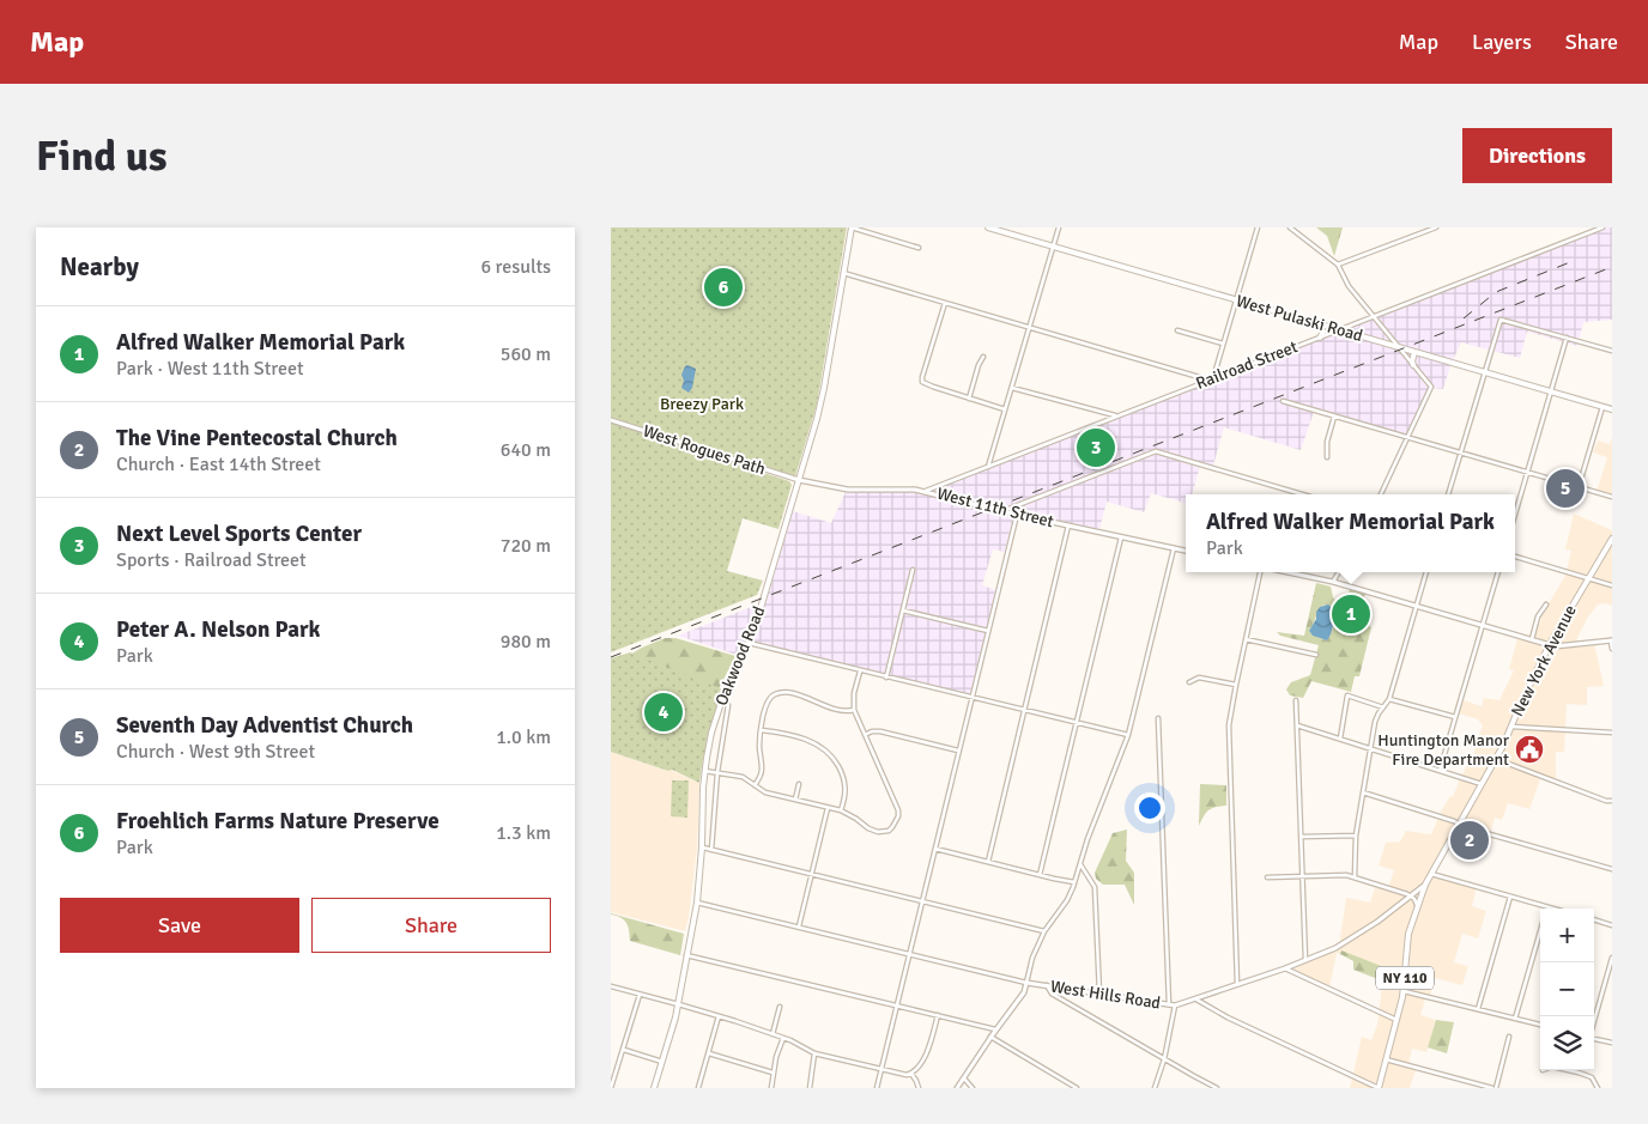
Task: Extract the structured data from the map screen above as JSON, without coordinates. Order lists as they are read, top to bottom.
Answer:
{
  "streets": {
    "main road": [
      "West Pulaski Road",
      "Oakwood Road",
      "New York Avenue",
      "NY 110"
    ],
    "street": [
      "Railroad Street",
      "West Rogues Path",
      "West 11th Street",
      "West Hills Road"
    ]
  },
  "crossings": [
    ["West Pulaski Road", "Railroad Street"],
    ["Railroad Street", "West 11th Street"],
    ["West Rogues Path", "West 11th Street"],
    ["West Rogues Path", "Oakwood Road"],
    ["West 11th Street", "Oakwood Road"],
    ["New York Avenue", "West Hills Road"]
  ],
  "parks": ["Breezy Park"],
  "places": {
    "public building": ["Huntington Manor Fire Department"]
  },
  "page": {
    "header": "Map",
    "nav": ["Map", "Layers", "Share"],
    "buttons": [
      "Directions",
      ["Save", "Share"]
    ],
    "title": "Find us",
    "heading": ["Nearby", "6 results"],
    "pins": [
      "6",
      "3",
      "5",
      "1",
      "4",
      "2"
    ],
    "list": [
      {
        "mark": "1",
        "name": "Alfred Walker Memorial Park",
        "note": "Park · West 11th Street",
        "value": "560 m"
      },
      {
        "mark": "2",
        "name": "The Vine Pentecostal Church",
        "note": "Church · East 14th Street",
        "value": "640 m"
      },
      {
        "mark": "3",
        "name": "Next Level Sports Center",
        "note": "Sports · Railroad Street",
        "value": "720 m"
      },
      {
        "mark": "4",
        "name": "Peter A. Nelson Park",
        "note": "Park",
        "value": "980 m"
      },
      {
        "mark": "5",
        "name": "Seventh Day Adventist Church",
        "note": "Church · West 9th Street",
        "value": "1.0 km"
      },
      {
        "mark": "6",
        "name": "Froehlich Farms Nature Preserve",
        "note": "Park",
        "value": "1.3 km"
      }
    ],
    "popup": ["Alfred Walker Memorial Park", "Park"],
    "map_buttons": ["+", "−"]
  }
}
